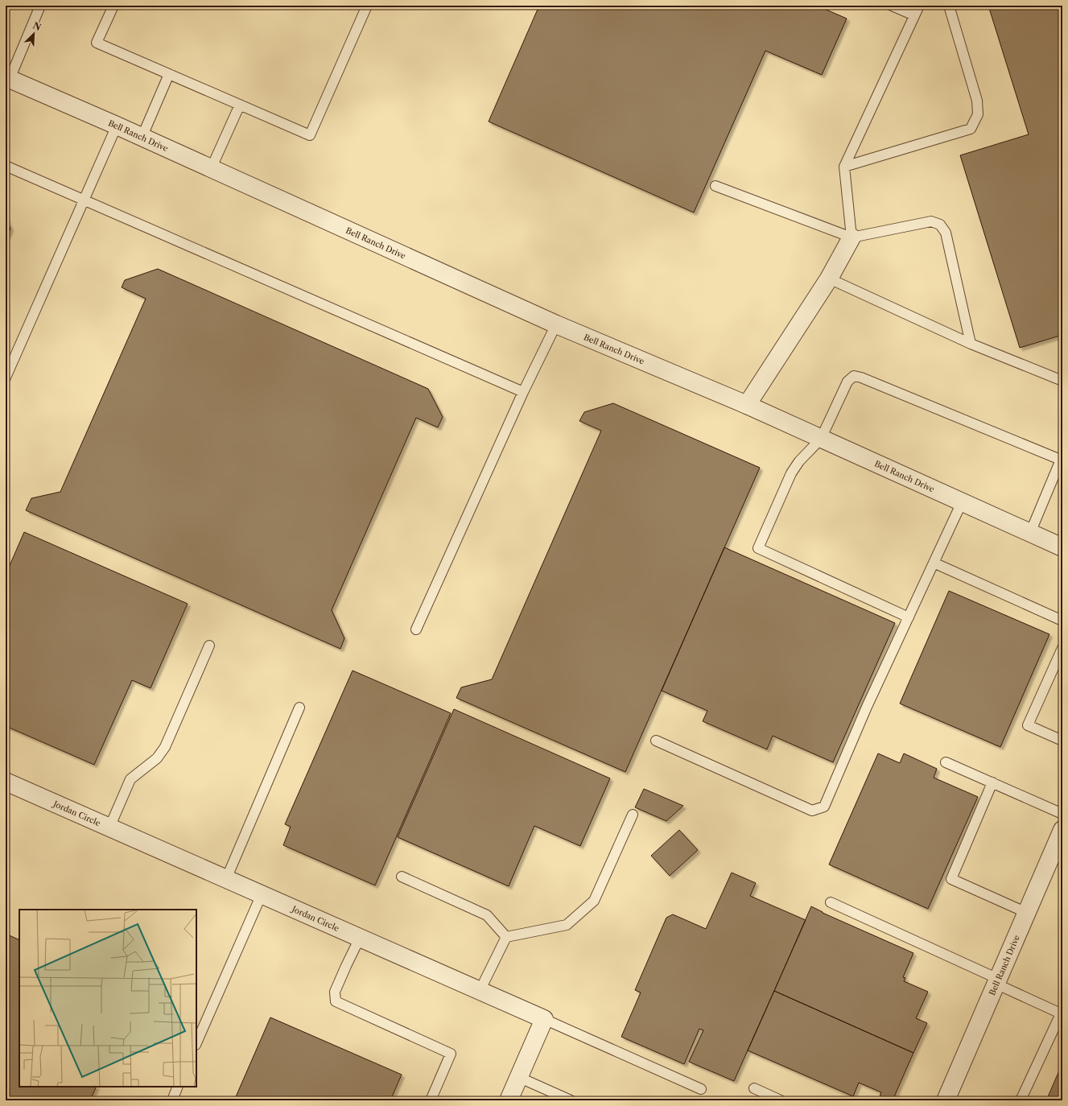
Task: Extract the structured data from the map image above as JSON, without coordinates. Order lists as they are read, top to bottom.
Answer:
{
  "streets": {
    "street": ["Bell Ranch Drive", "Jordan Circle"]
  },
  "north": "top right"
}
